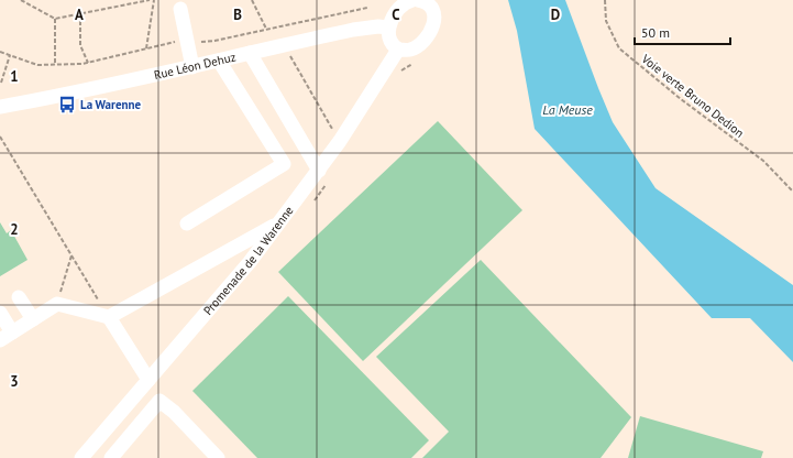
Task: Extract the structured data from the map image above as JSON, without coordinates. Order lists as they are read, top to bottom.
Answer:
{
  "streets": {
    "street": ["Rue Léon Dehuz", "Promenade de la Warenne"],
    "path": ["Voie verte Bruno Dedion"]
  },
  "crossings": [
    ["Rue Léon Dehuz", "Promenade de la Warenne"]
  ],
  "water": ["La Meuse"],
  "places": {
    "bus stop": ["La Warenne"]
  },
  "scale_bar": "50 m",
  "grid": {
    "columns": [
      "A",
      "B",
      "C",
      "D"
    ],
    "rows": ["1", "2", "3"]
  }
}
